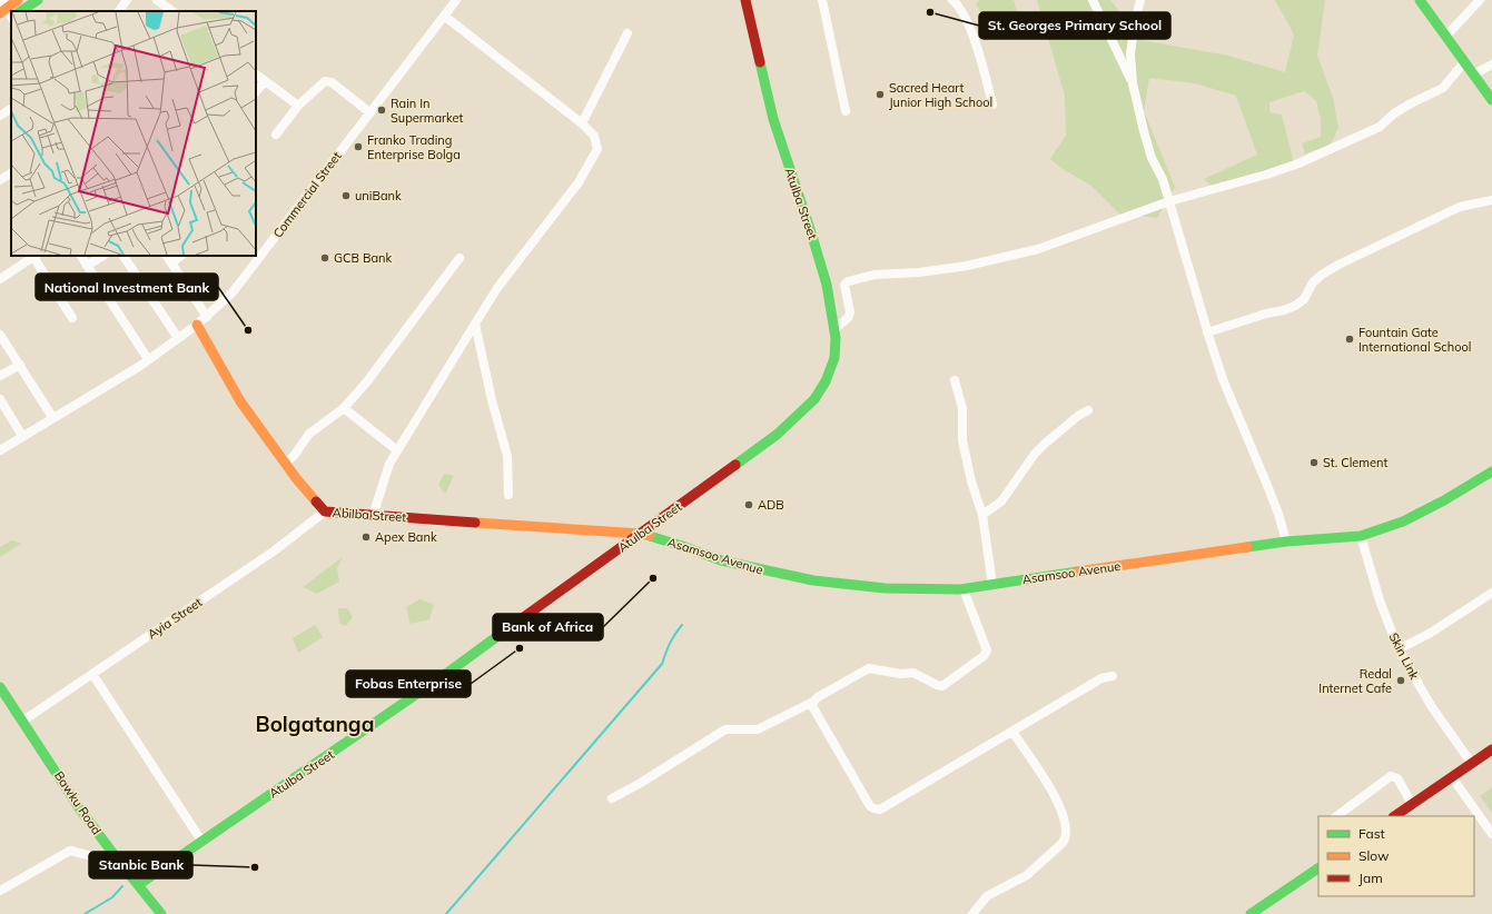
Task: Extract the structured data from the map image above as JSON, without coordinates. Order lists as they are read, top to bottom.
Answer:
{
  "streets": {
    "main road": [
      "Atulba Street",
      "Abilba Street",
      "Asamsoo Avenue",
      "Bawku Road"
    ],
    "street": ["Commercial Street", "Ayia Street", "Skin Link"]
  },
  "crossings": [
    ["Commercial Street", "Abilba Street"],
    ["Atulba Street", "Abilba Street"],
    ["Atulba Street", "Asamsoo Avenue"],
    ["Atulba Street", "Bawku Road"],
    ["Abilba Street", "Asamsoo Avenue"],
    ["Abilba Street", "Ayia Street"],
    ["Asamsoo Avenue", "Skin Link"],
    ["Ayia Street", "Bawku Road"]
  ],
  "districts": ["Bolgatanga"],
  "places": [
    "St. Georges Primary School",
    "Sacred Heart Junior High School",
    "Rain In Supermarket",
    "Franko Trading Enterprise Bolga",
    "uniBank",
    "GCB Bank",
    "National Investment Bank",
    "Fountain Gate International School",
    "St. Clement",
    "ADB",
    "Apex Bank",
    "Bank of Africa",
    "Fobas Enterprise",
    "Redal Internet Cafe",
    "Stanbic Bank"
  ],
  "legend": ["Fast", "Slow", "Jam"]
}
